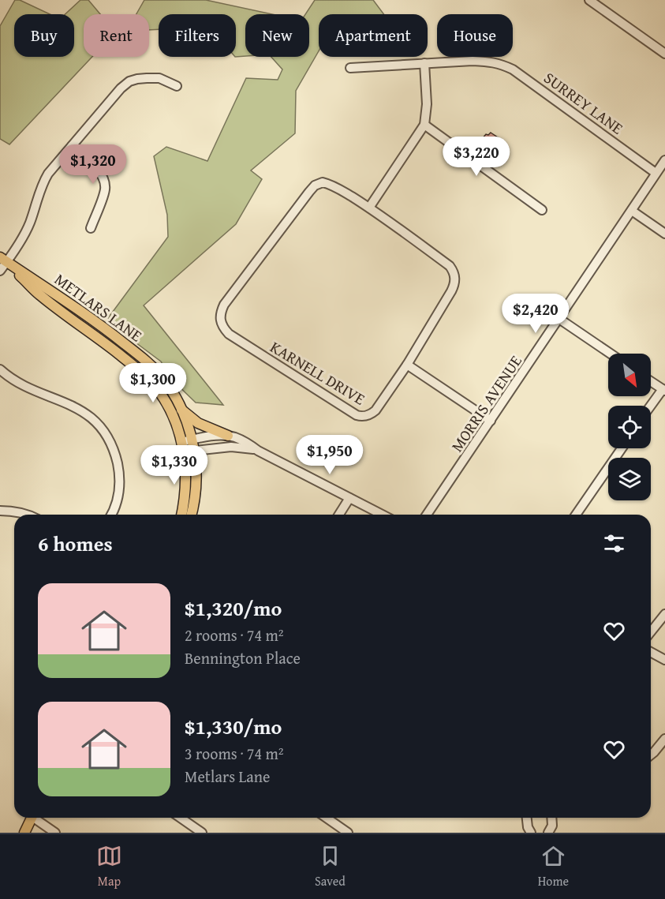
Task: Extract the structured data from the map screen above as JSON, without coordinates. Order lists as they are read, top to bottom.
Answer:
{
  "streets": {
    "main road": ["METLARS LANE"],
    "street": ["SURREY LANE", "KARNELL DRIVE", "MORRIS AVENUE"]
  },
  "crossings": [
    ["SURREY LANE", "MORRIS AVENUE"]
  ],
  "north": "bottom right",
  "page": {
    "chip": [
      "Buy",
      "Rent",
      "Filters",
      "New",
      "Apartment",
      "House"
    ],
    "price": [
      "$3,220",
      "$1,320",
      "$2,420",
      "$1,300",
      "$1,950",
      "$1,330"
    ],
    "heading": "6 homes",
    "list": [
      {
        "name": "$1,320/mo",
        "note": "2 rooms · 74 m² · Bennington Place"
      },
      {
        "name": "$1,330/mo",
        "note": "3 rooms · 74 m² · Metlars Lane"
      }
    ],
    "tabs": ["Map", "Saved", "Home"]
  }
}
